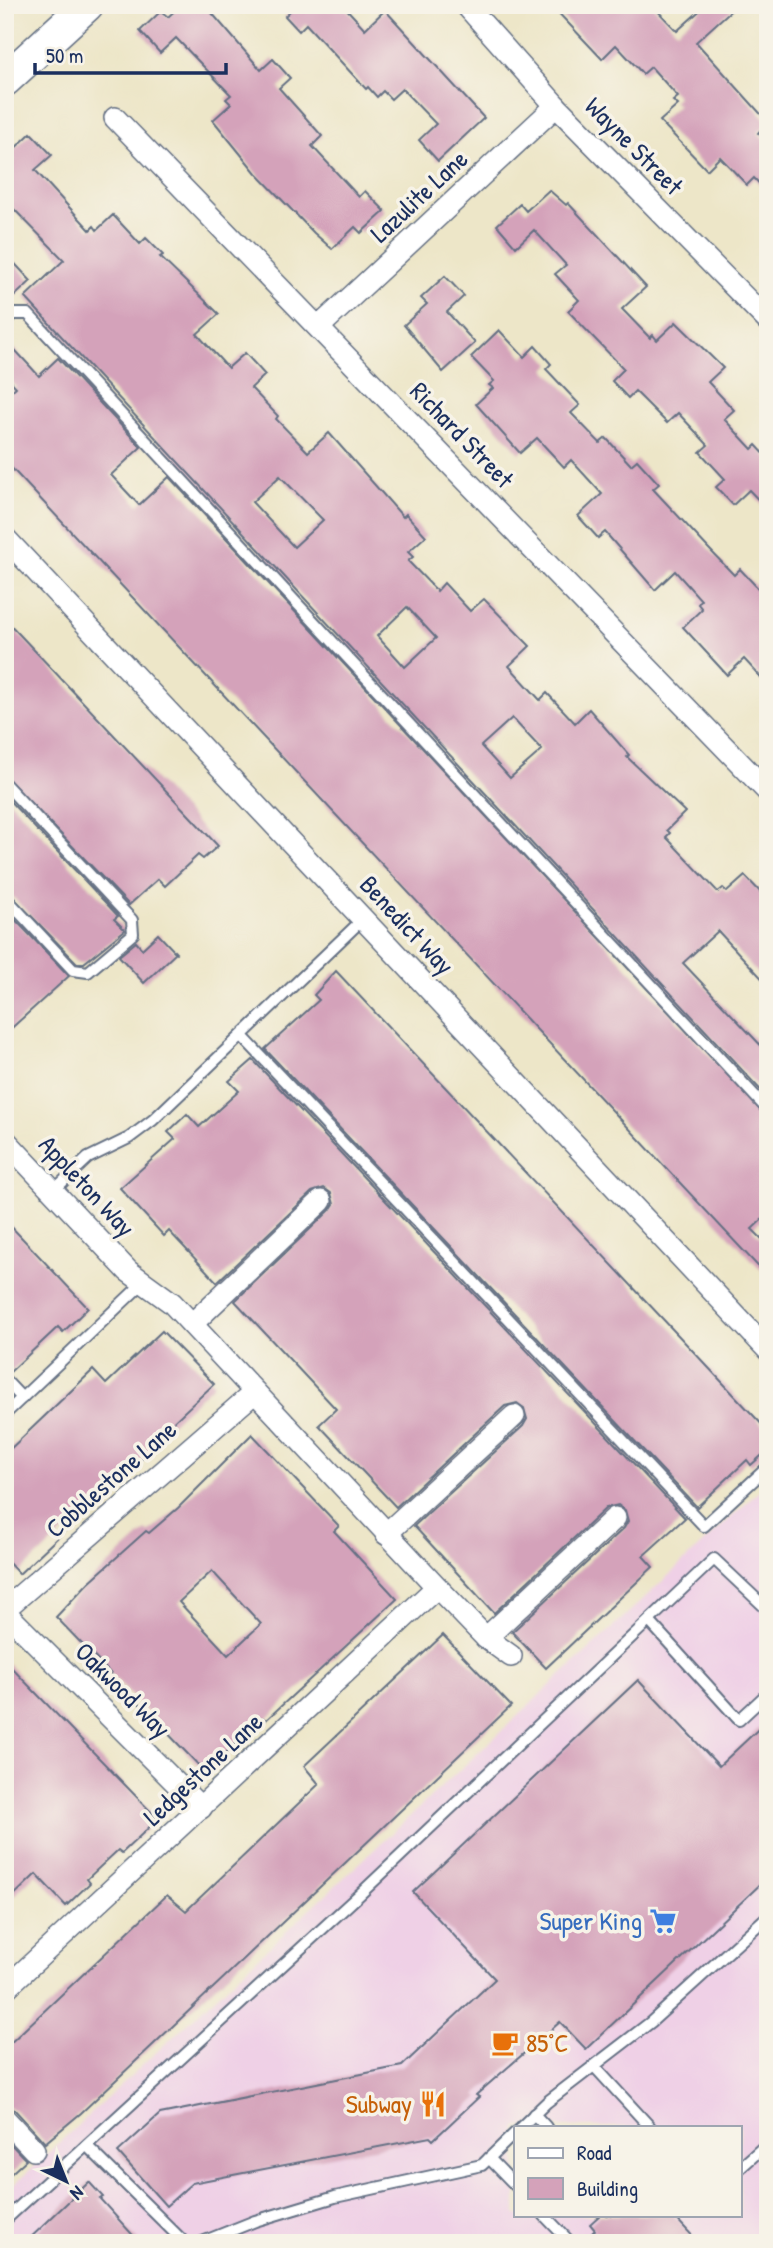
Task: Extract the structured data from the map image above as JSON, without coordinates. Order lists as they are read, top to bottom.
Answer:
{
  "streets": {
    "street": [
      "Wayne Street",
      "Lazulite Lane",
      "Richard Street",
      "Benedict Way",
      "Appleton Way",
      "Cobblestone Lane",
      "Oakwood Way",
      "Ledgestone Lane"
    ]
  },
  "crossings": [
    ["Wayne Street", "Lazulite Lane"],
    ["Lazulite Lane", "Richard Street"],
    ["Appleton Way", "Cobblestone Lane"],
    ["Appleton Way", "Ledgestone Lane"],
    ["Cobblestone Lane", "Oakwood Way"],
    ["Oakwood Way", "Ledgestone Lane"]
  ],
  "places": {
    "supermarket": ["Super King"],
    "cafe": ["85°C"],
    "restaurant": ["Subway"]
  },
  "legend": ["Road", "Building"],
  "scale_bar": "50 m",
  "north": "bottom right"
}
